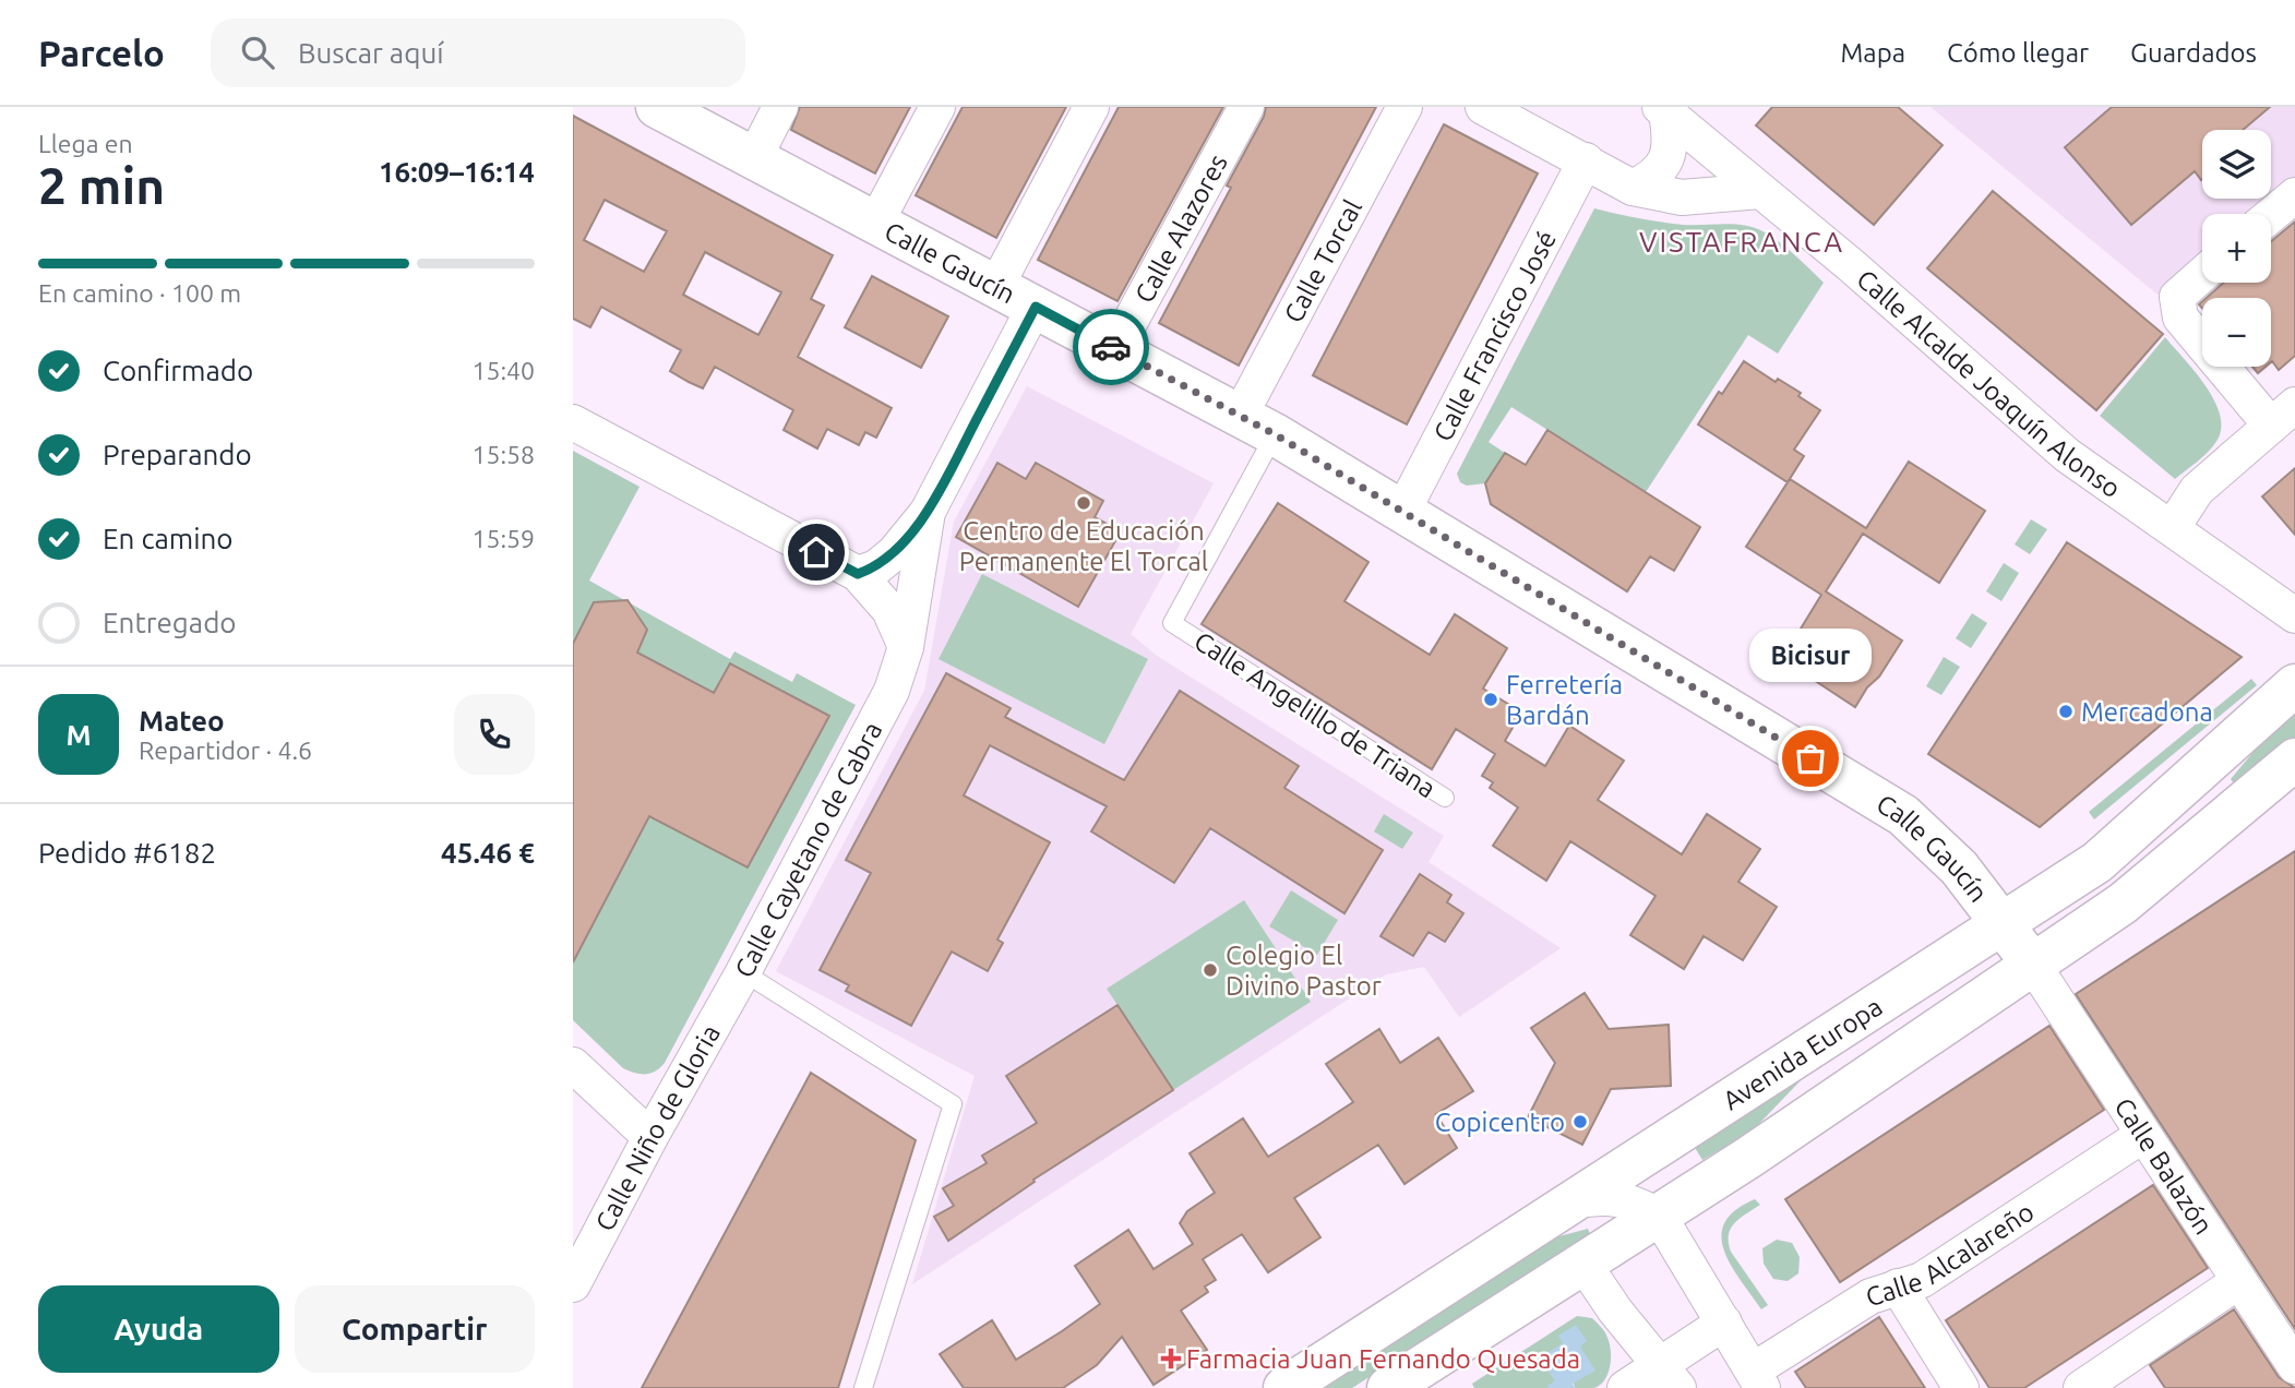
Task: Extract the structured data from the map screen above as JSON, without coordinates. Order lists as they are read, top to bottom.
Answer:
{
  "streets": {
    "main road": ["Calle Gaucín", "Avenida Europa"],
    "street": [
      "Calle Alazores",
      "Calle Torcal",
      "Calle Francisco José",
      "Calle Alcalde Joaquín Alonso",
      "Calle Cayetano de Cabra",
      "Calle Niño de Gloria",
      "Calle Balazón",
      "Calle Alcalareño"
    ],
    "lane": ["Calle Angelillo de Triana"]
  },
  "crossings": [
    ["Calle Alazores", "Calle Gaucín"],
    ["Calle Torcal", "Calle Gaucín"],
    ["Calle Torcal", "Calle Angelillo de Triana"],
    ["Calle Gaucín", "Calle Francisco José"],
    ["Calle Gaucín", "Calle Angelillo de Triana"],
    ["Calle Gaucín", "Calle Cayetano de Cabra"],
    ["Calle Gaucín", "Avenida Europa"],
    ["Calle Gaucín", "Calle Balazón"],
    ["Calle Cayetano de Cabra", "Calle Niño de Gloria"],
    ["Avenida Europa", "Calle Balazón"],
    ["Calle Balazón", "Calle Alcalareño"]
  ],
  "districts": ["VISTAFRANCA"],
  "places": {
    "other": [
      "Centro de Educación Permanente El Torcal",
      "Ferretería Bardán",
      "Mercadona",
      "Bicisur",
      "Colegio El Divino Pastor",
      "Copicentro"
    ],
    "health": ["Farmacia Juan Fernando Quesada"]
  },
  "page": {
    "header": "Parcelo",
    "search": "Buscar aquí",
    "nav": ["Mapa", "Cómo llegar", "Guardados"],
    "heading": ["2 min", "Llega en", "16:09–16:14"],
    "panel": [
      "Mateo",
      "Repartidor · 4.6",
      "Pedido #6182",
      "45.46 €"
    ],
    "map_buttons": ["+", "−"],
    "bar": "En camino · 100 m",
    "list": [
      ["Confirmado", "15:40"],
      ["Preparando", "15:58"],
      ["En camino", "15:59"],
      "Entregado"
    ],
    "bubble": "Bicisur",
    "round": "M",
    "buttons": ["Ayuda", "Compartir"]
  }
}
